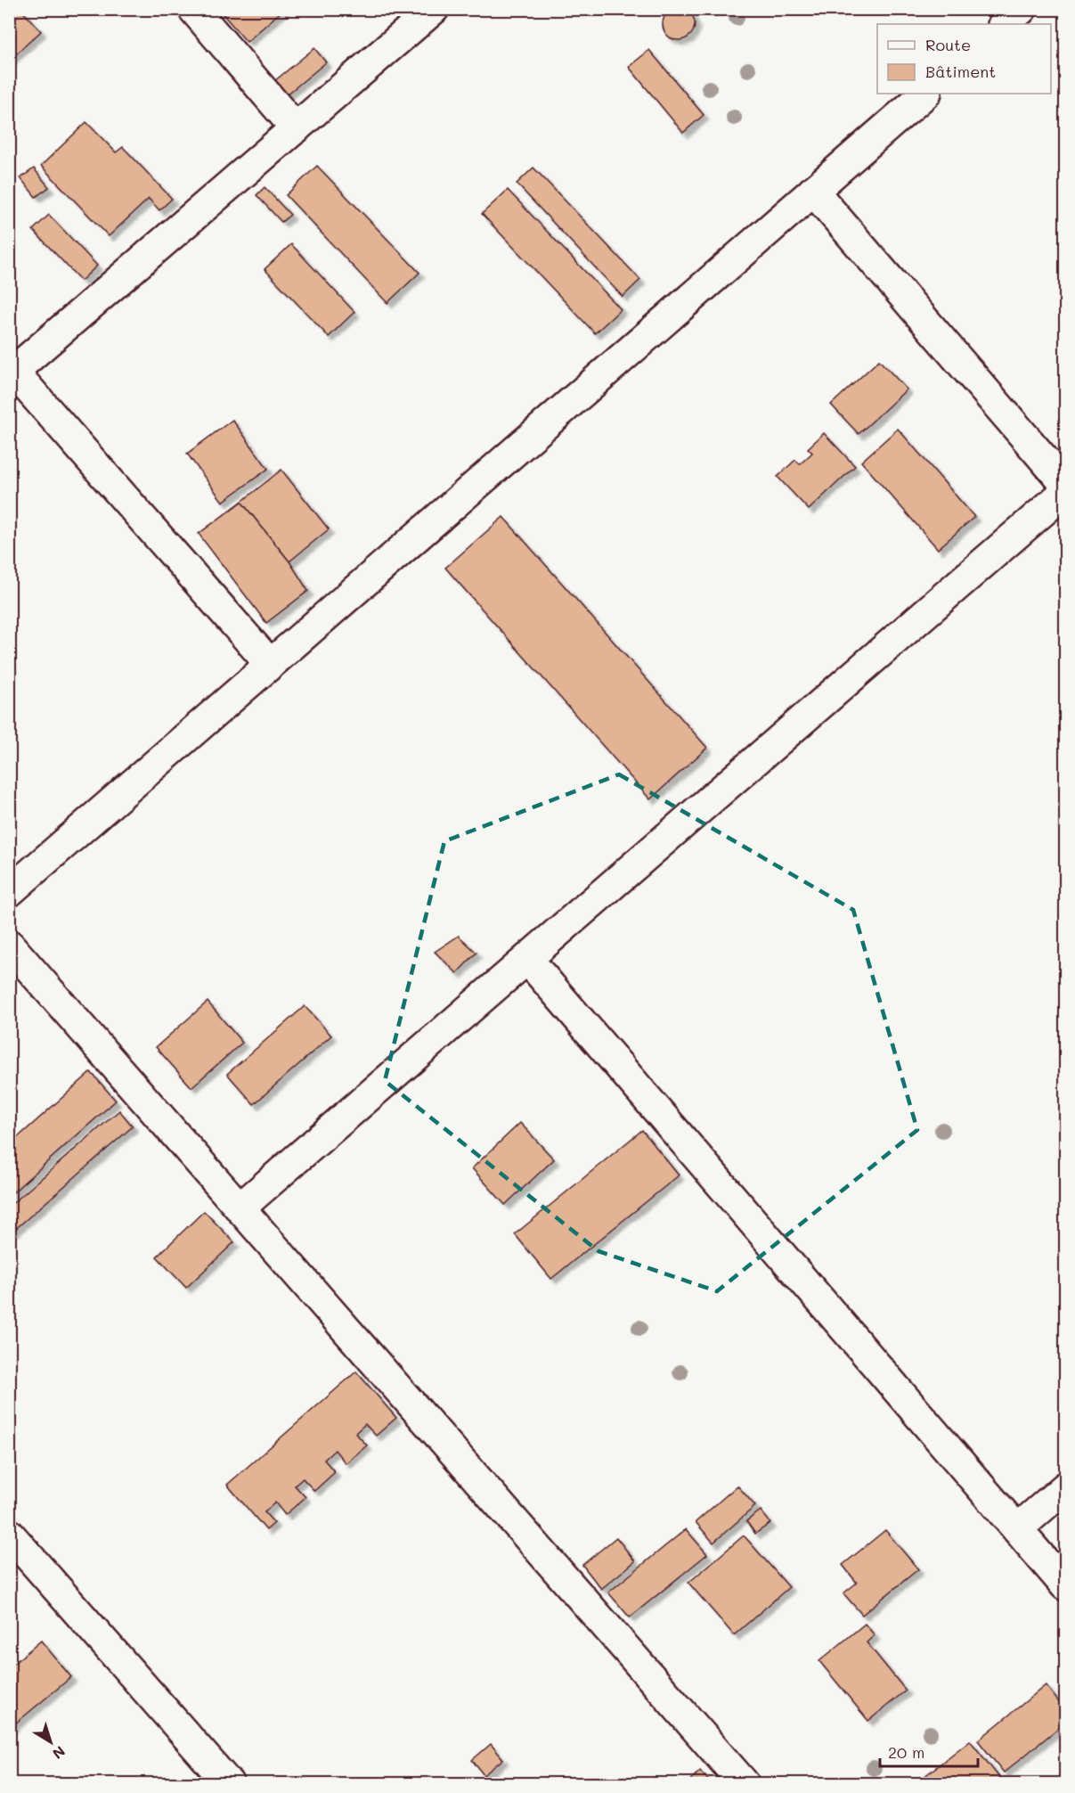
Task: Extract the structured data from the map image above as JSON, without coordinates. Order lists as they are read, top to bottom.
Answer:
{
  "legend": ["Route", "Bâtiment"],
  "scale_bar": "20 m",
  "north": "bottom right"
}
